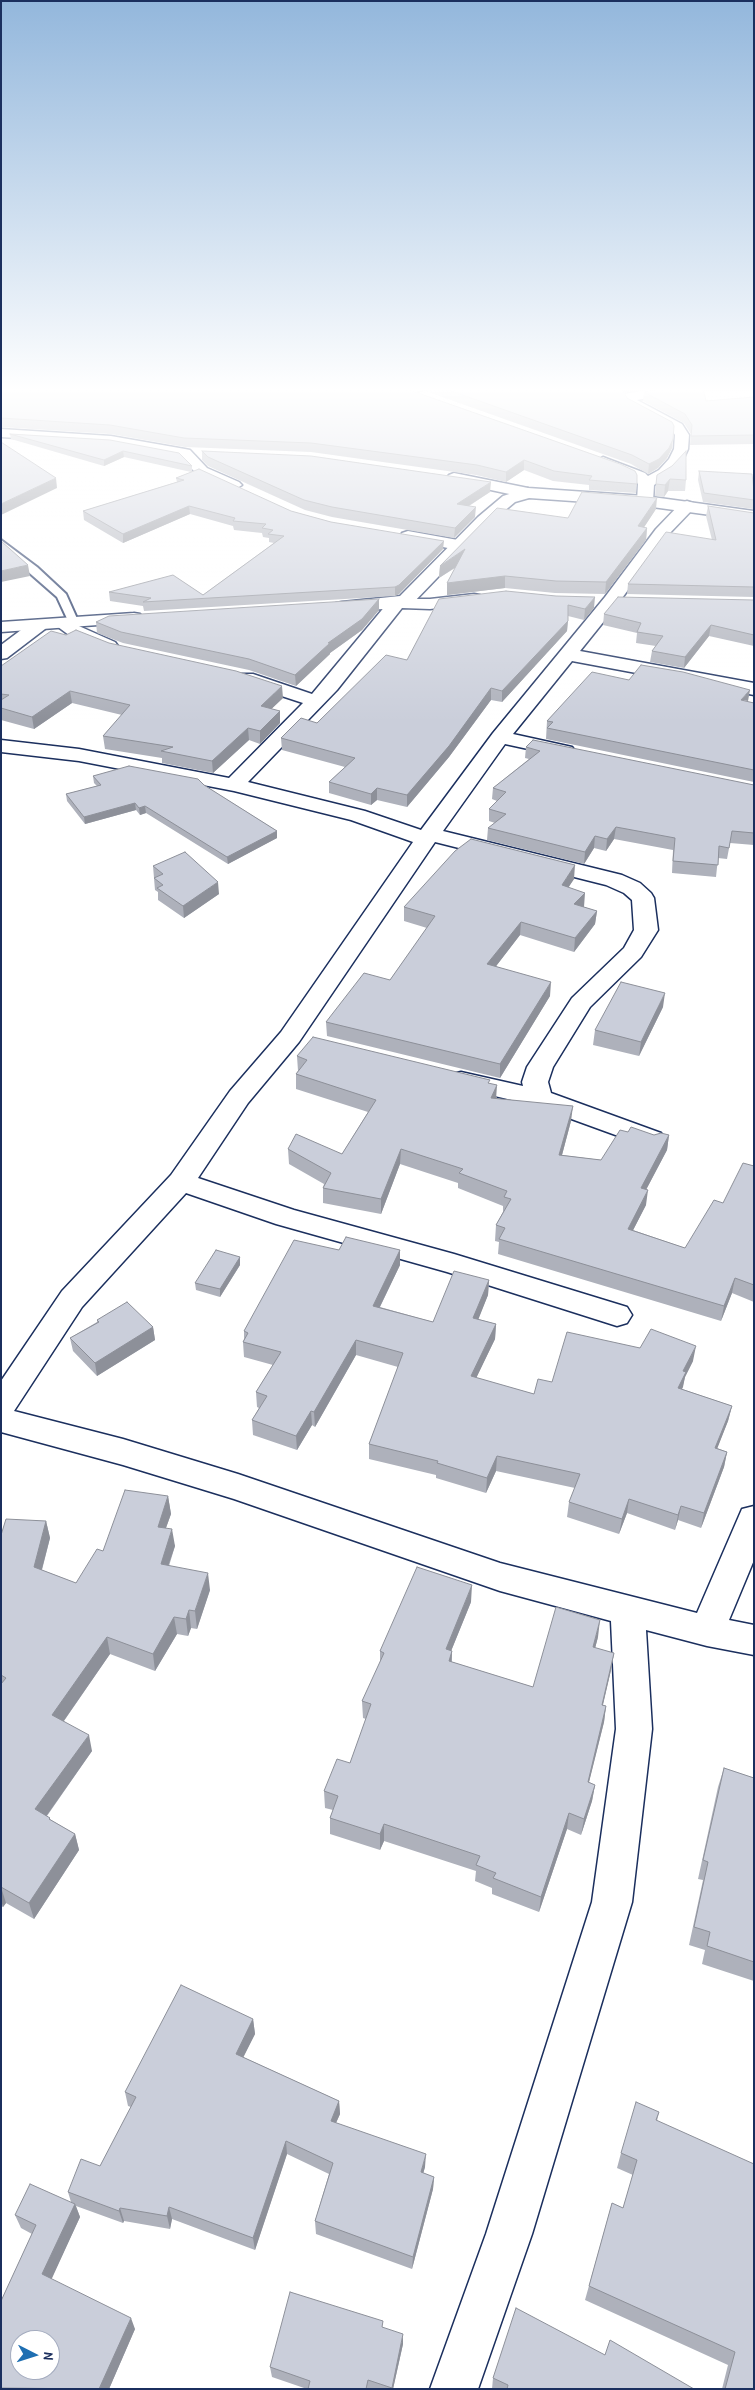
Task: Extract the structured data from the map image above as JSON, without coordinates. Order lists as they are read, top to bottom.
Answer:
{
  "north": "right"
}
